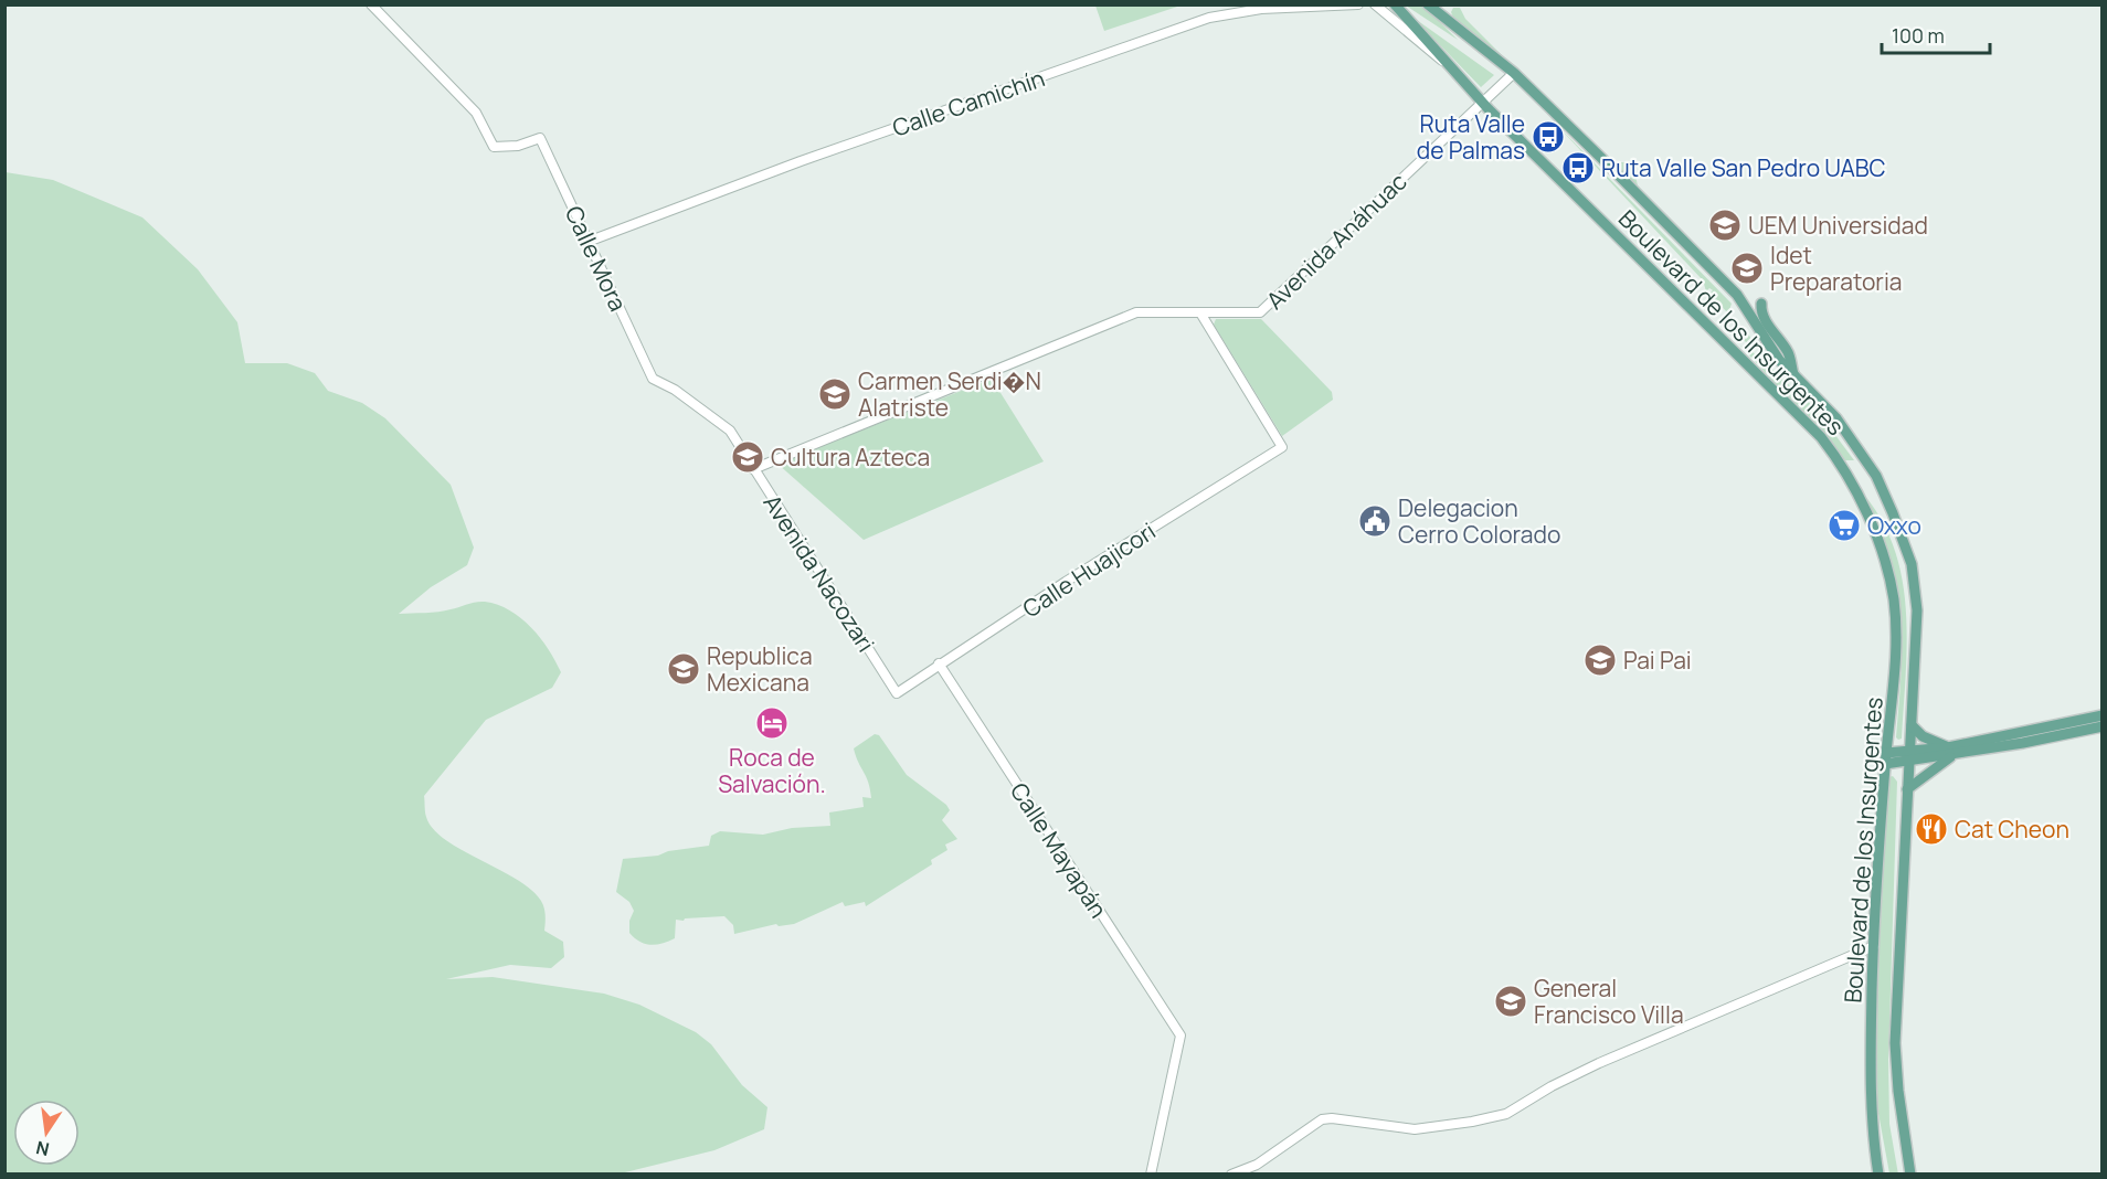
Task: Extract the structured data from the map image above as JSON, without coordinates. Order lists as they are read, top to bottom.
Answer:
{
  "streets": {
    "main road": ["Boulevard de los Insurgentes"],
    "street": [
      "Calle Camichín",
      "Avenida Anáhuac",
      "Calle Mora",
      "Calle Huajicori",
      "Avenida Nacozari",
      "Calle Mayapán"
    ]
  },
  "crossings": [
    ["Calle Camichín", "Calle Mora"],
    ["Avenida Anáhuac", "Boulevard de los Insurgentes"],
    ["Avenida Anáhuac", "Calle Huajicori"],
    ["Avenida Anáhuac", "Avenida Nacozari"],
    ["Calle Mora", "Avenida Nacozari"],
    ["Calle Huajicori", "Avenida Nacozari"],
    ["Calle Huajicori", "Calle Mayapán"]
  ],
  "places": {
    "bus stop": ["Ruta Valle de Palmas", "Ruta Valle San Pedro UABC"],
    "school or university": [
      "UEM Universidad",
      "Idet Preparatoria",
      "Carmen Serdi�N Alatriste",
      "Cultura Azteca",
      "Pai Pai",
      "Republica Mexicana",
      "General Francisco Villa"
    ],
    "public building": ["Delegacion Cerro Colorado"],
    "supermarket": ["Oxxo"],
    "hotel": ["Roca de Salvación."],
    "restaurant": ["Cat Cheon"]
  },
  "scale_bar": "100 m",
  "north": "bottom"
}
